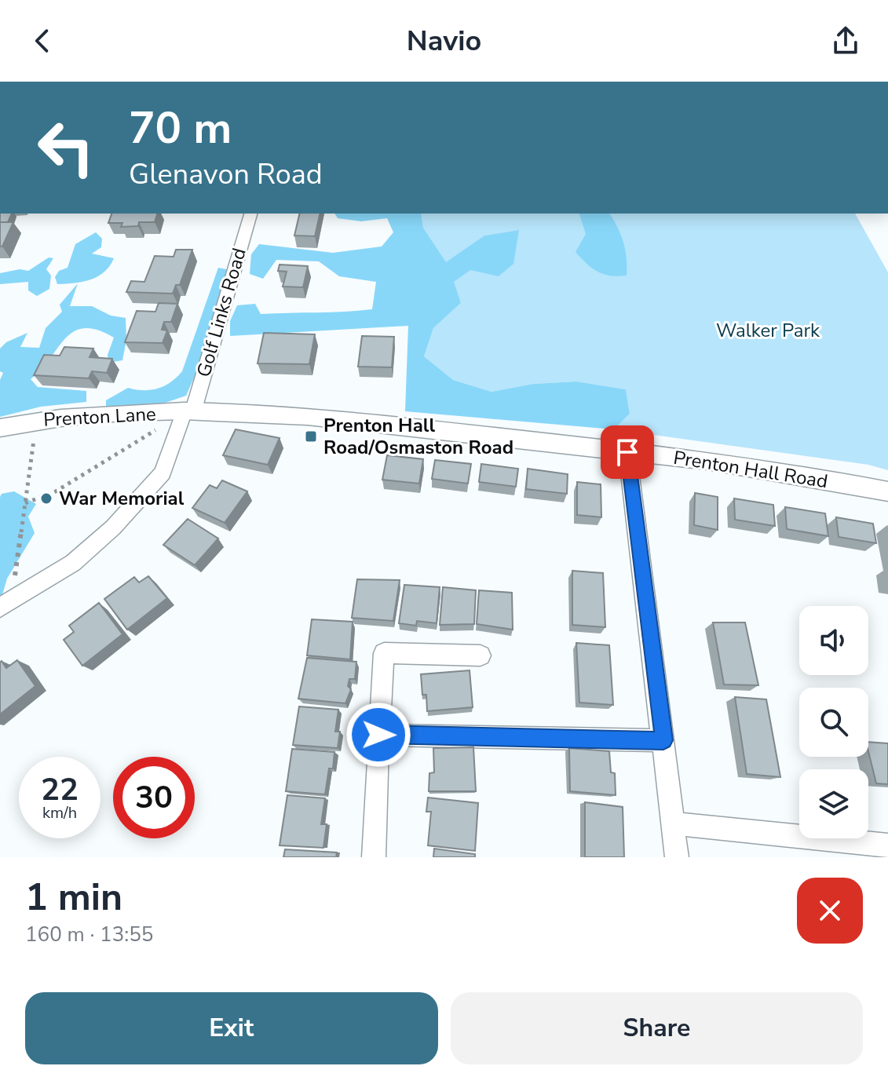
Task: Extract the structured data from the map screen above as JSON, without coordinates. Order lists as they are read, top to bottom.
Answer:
{
  "streets": {
    "street": ["Golf Links Road", "Prenton Lane", "Prenton Hall Road"]
  },
  "crossings": [
    ["Golf Links Road", "Prenton Lane"],
    ["Golf Links Road", "Prenton Hall Road"],
    ["Prenton Lane", "Prenton Hall Road"]
  ],
  "parks": ["Walker Park"],
  "places": {
    "transit": ["Prenton Hall Road/Osmaston Road"],
    "other": ["War Memorial"]
  },
  "page": {
    "header": "Navio",
    "turn": ["70 m", "Glenavon Road"],
    "speed": "22 km/h",
    "limit": "30",
    "heading": ["1 min", "160 m · 13:55"],
    "buttons": ["Exit", "Share"]
  }
}
